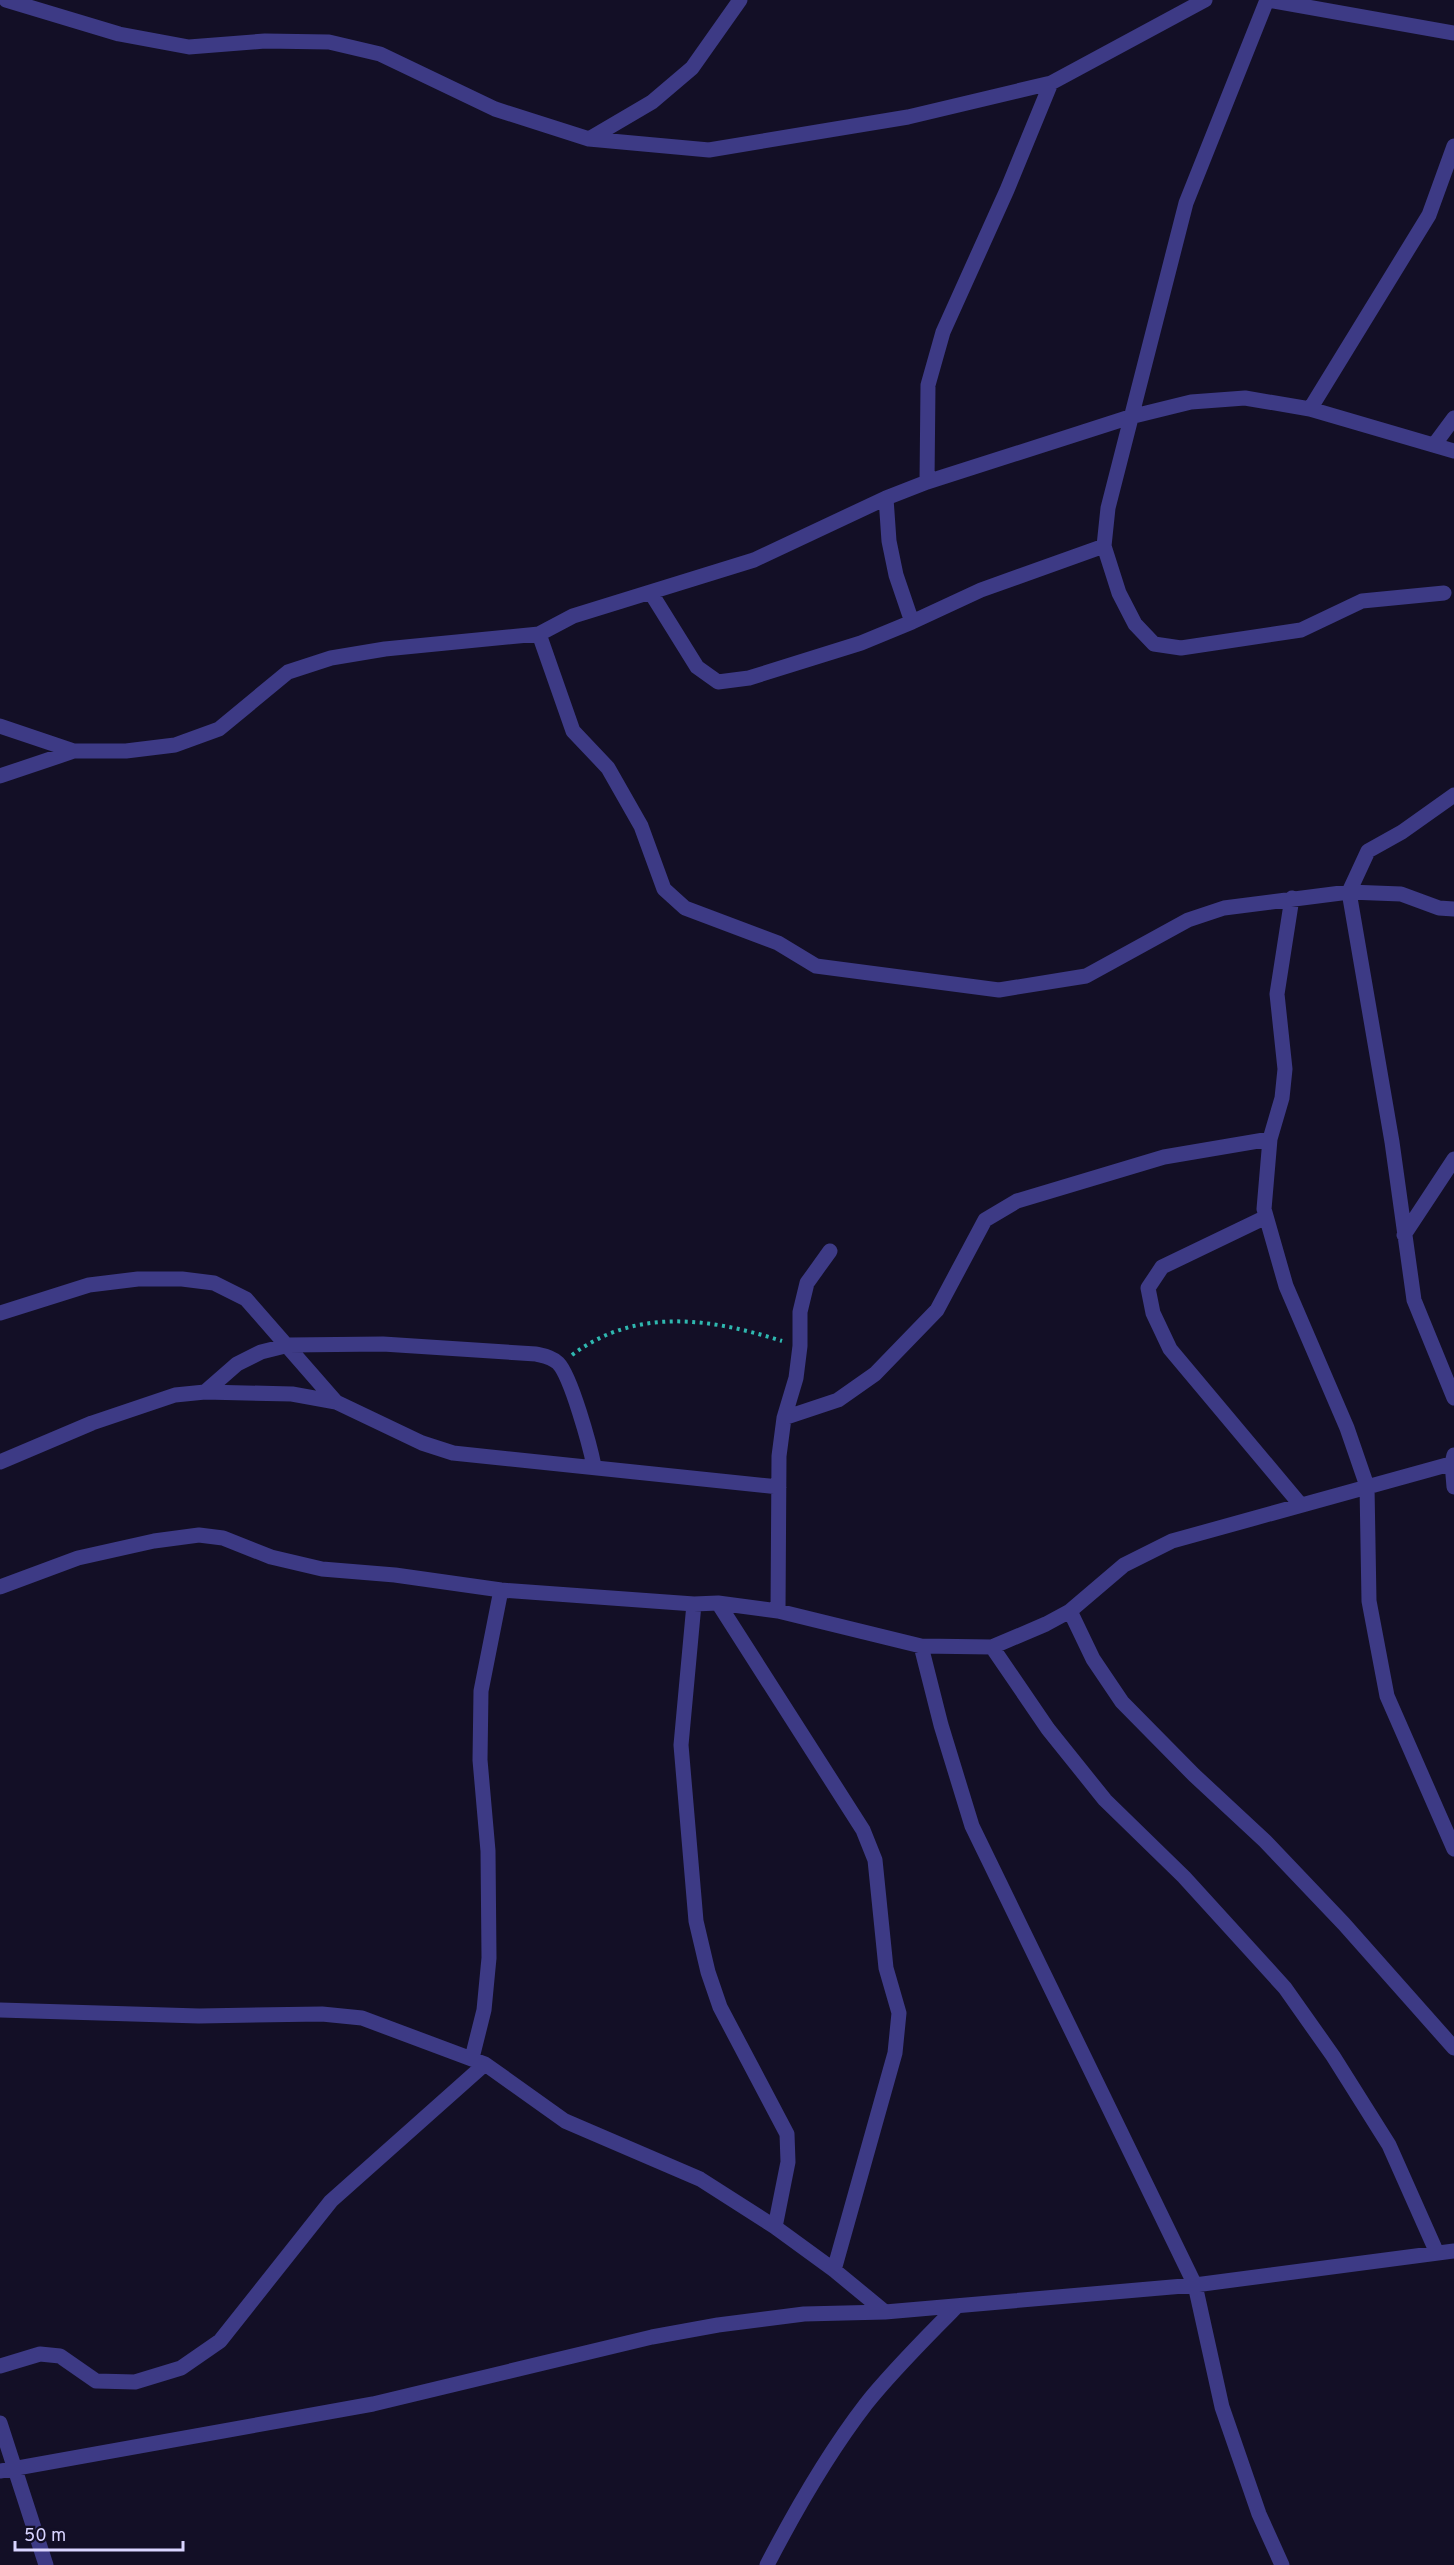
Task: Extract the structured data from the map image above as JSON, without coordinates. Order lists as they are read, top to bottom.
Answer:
{
  "scale_bar": "50 m"
}
